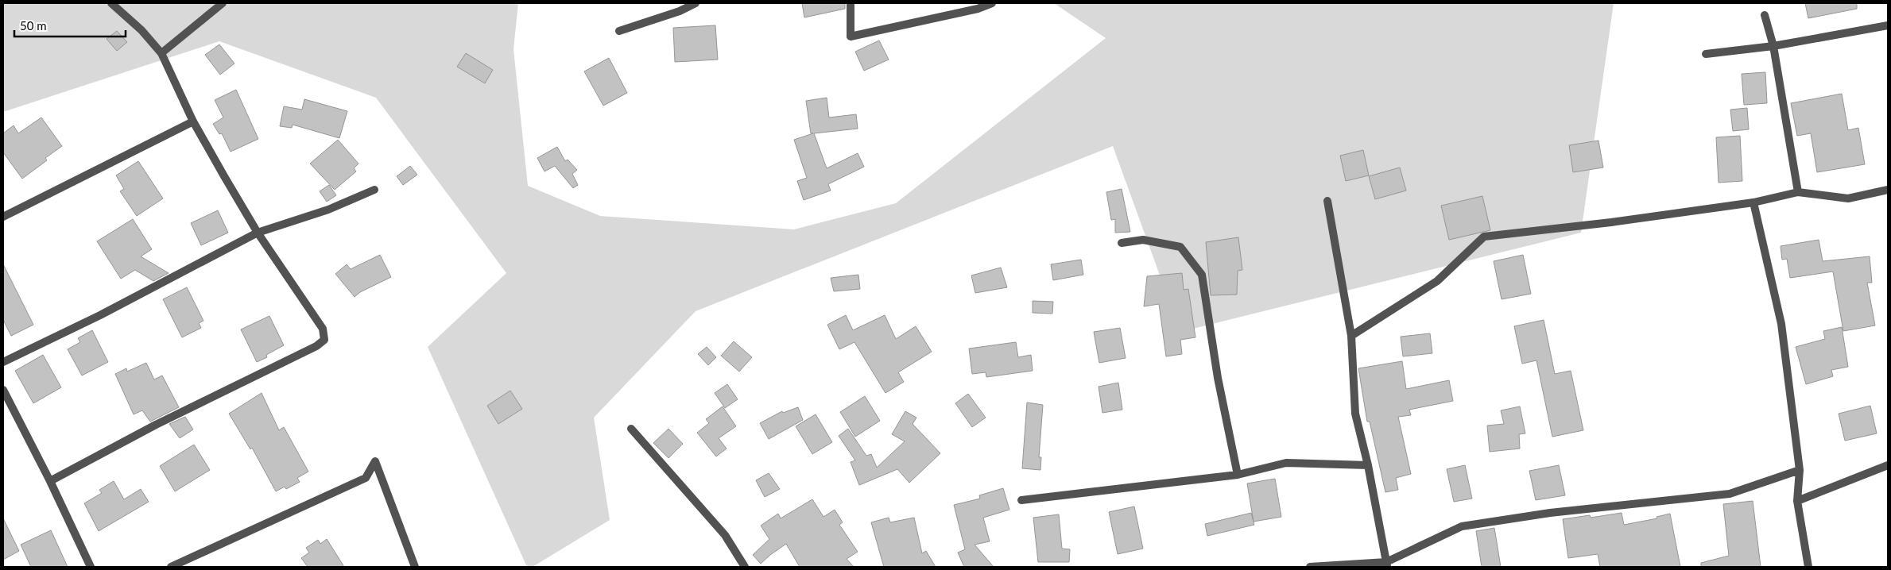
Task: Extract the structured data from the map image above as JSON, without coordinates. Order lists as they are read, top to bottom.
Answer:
{
  "scale_bar": "50 m"
}
